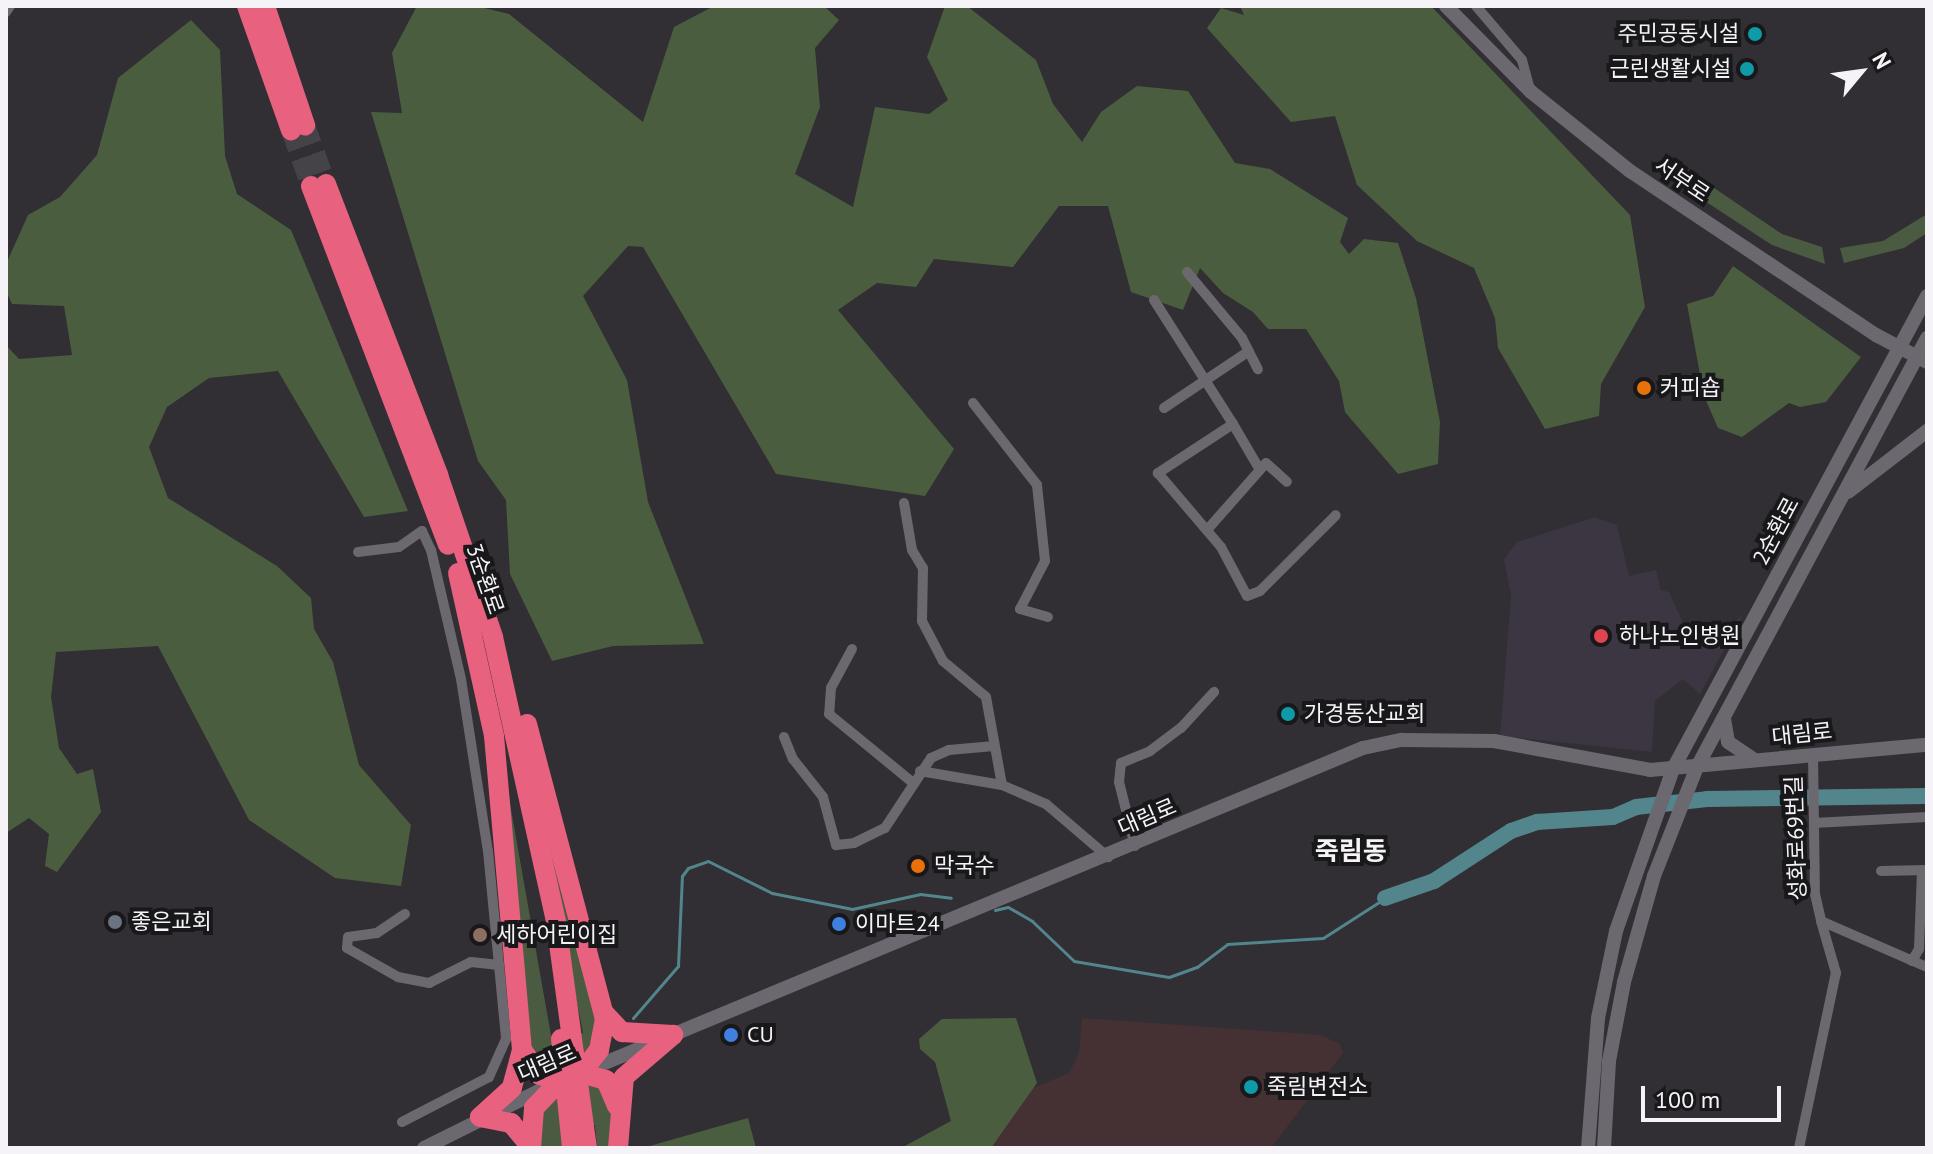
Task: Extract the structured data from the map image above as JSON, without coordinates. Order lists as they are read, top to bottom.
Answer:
{
  "streets": {
    "highway": ["3순환로"],
    "street": [
      "서부로",
      "2순환로",
      "대림로",
      "성화로69번길"
    ]
  },
  "crossings": [
    ["서부로", "2순환로"],
    ["2순환로", "대림로"],
    ["대림로", "성화로69번길"]
  ],
  "districts": ["죽림동"],
  "places": [
    "주민공동시설",
    "근린생활시설",
    "커피숍",
    "하나노인병원",
    "가경동산교회",
    "막국수",
    "좋은교회",
    "이마트24",
    "세하어린이집",
    "CU",
    "죽림변전소"
  ],
  "scale_bar": "100 m",
  "north": "top right"
}
